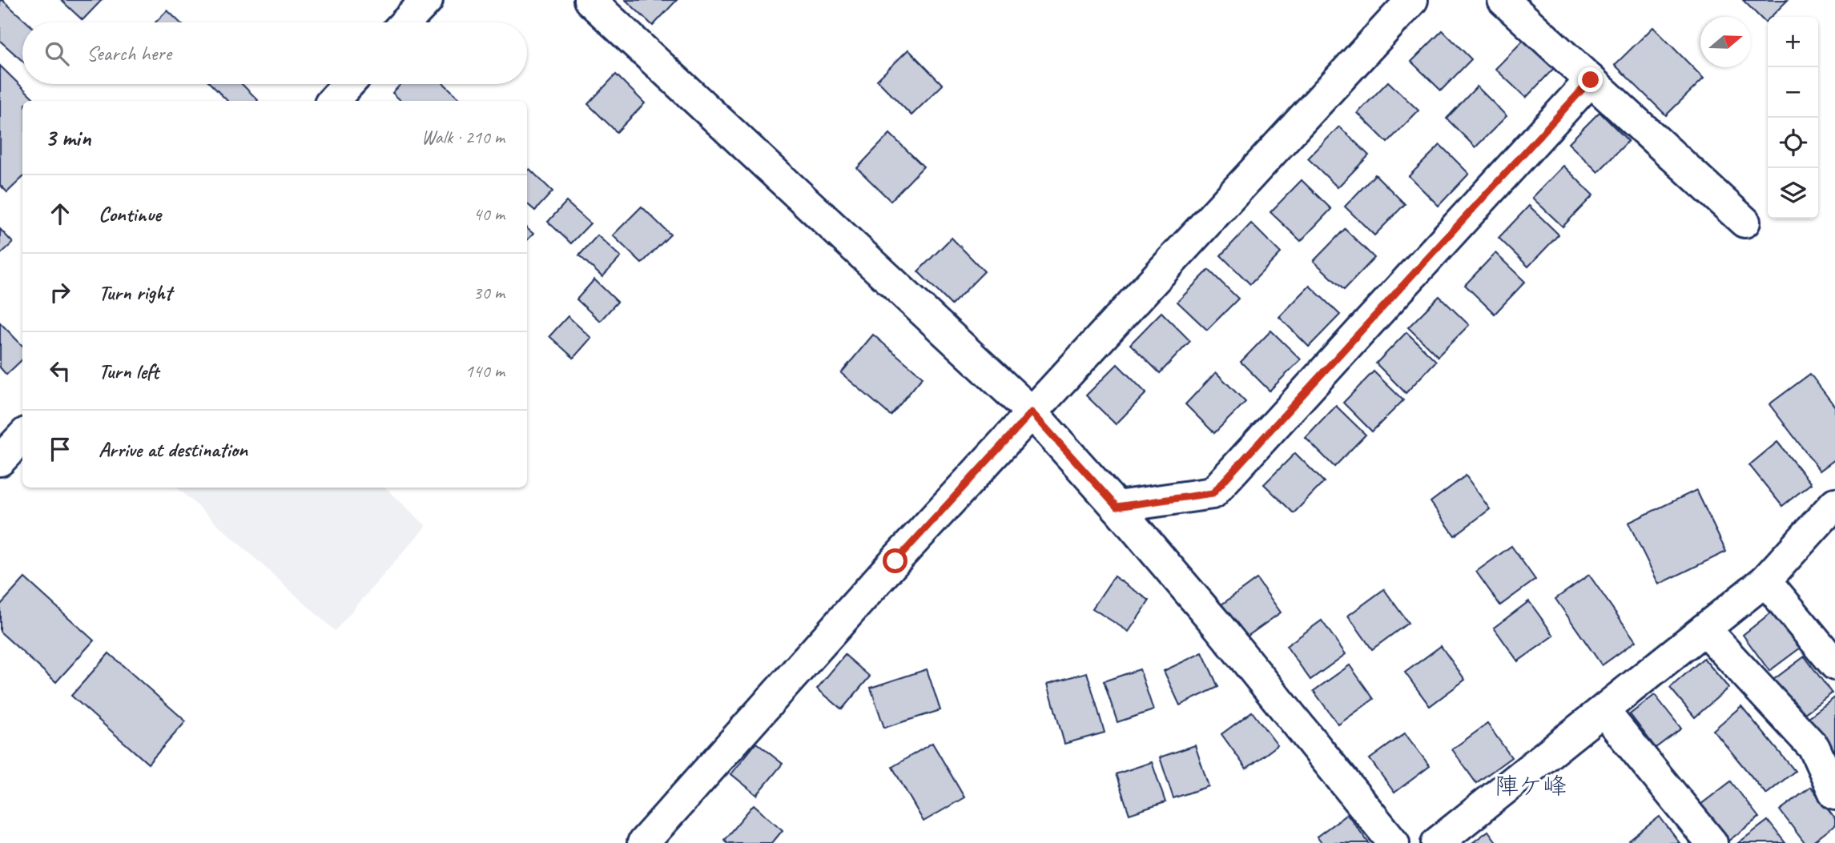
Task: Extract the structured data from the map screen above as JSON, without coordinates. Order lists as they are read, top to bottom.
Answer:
{
  "districts": ["陣ケ峰"],
  "north": "right",
  "page": {
    "map_buttons": ["+", "−"],
    "search": "Search here",
    "heading": ["3 min", "Walk · 210 m"],
    "list": [
      ["Continue", "40 m"],
      ["Turn right", "30 m"],
      ["Turn left", "140 m"],
      "Arrive at destination"
    ]
  }
}
